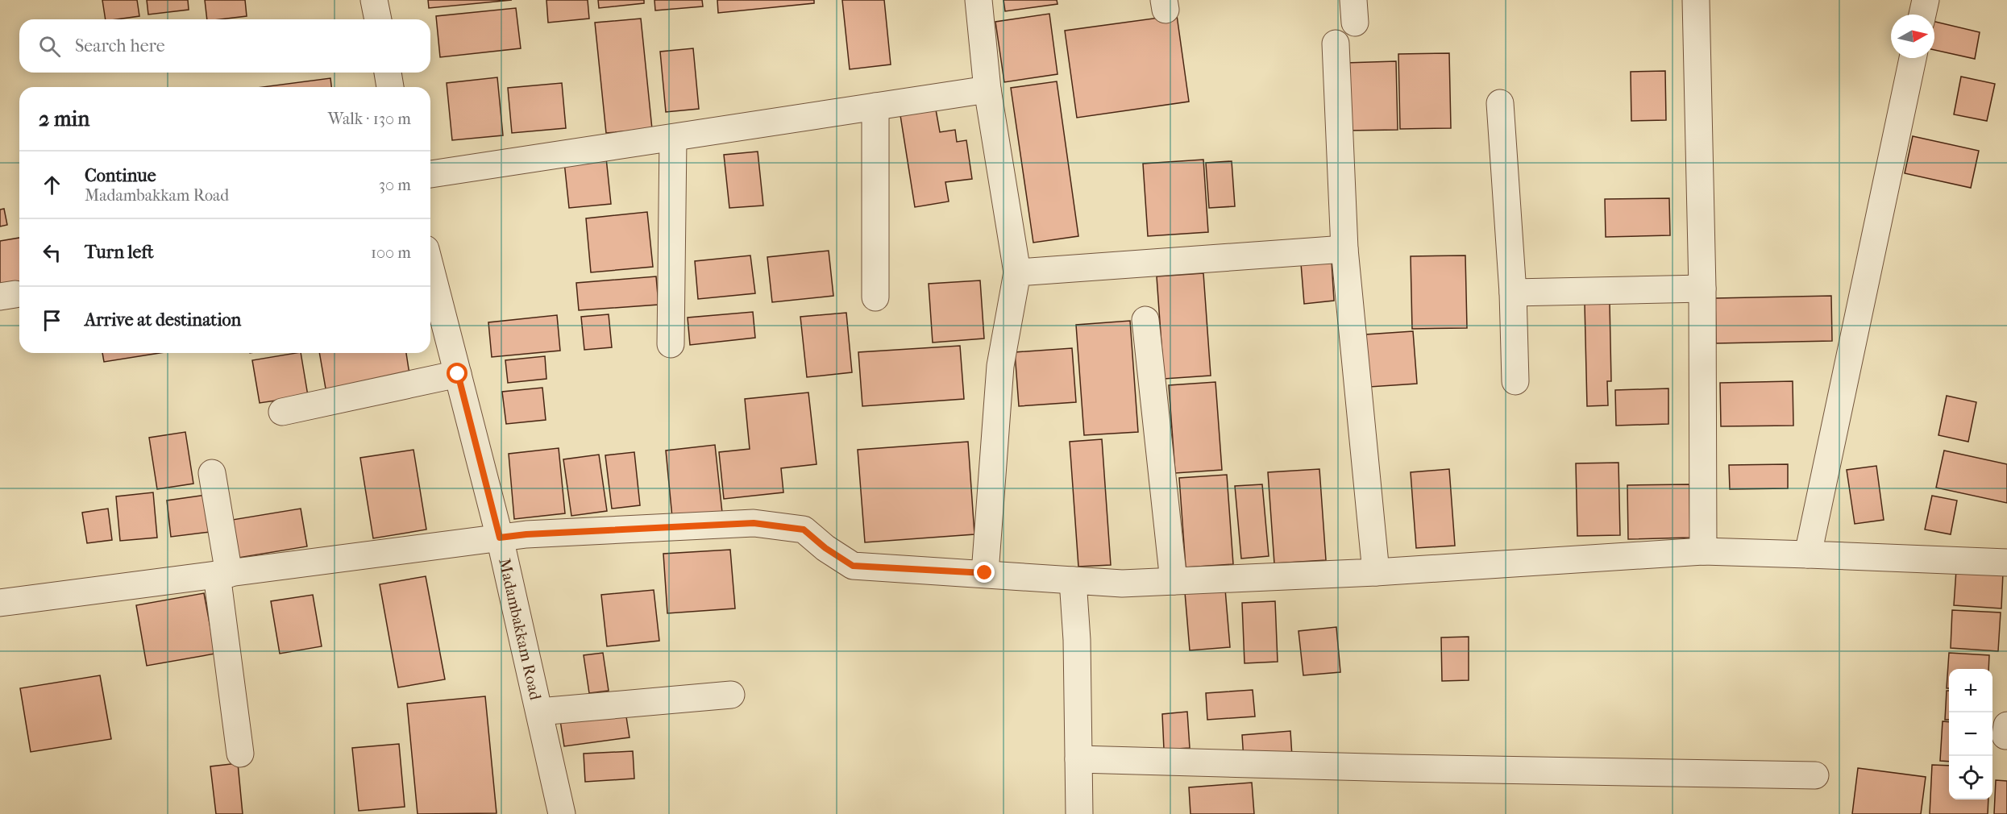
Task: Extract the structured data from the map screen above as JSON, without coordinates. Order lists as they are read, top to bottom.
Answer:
{
  "streets": {
    "street": ["Madambakkam Road"]
  },
  "north": "right",
  "page": {
    "search": "Search here",
    "heading": ["2 min", "Walk · 130 m"],
    "list": [
      ["Continue", "Madambakkam Road", "30 m"],
      ["Turn left", "100 m"],
      "Arrive at destination"
    ],
    "map_buttons": ["+", "−"]
  }
}
